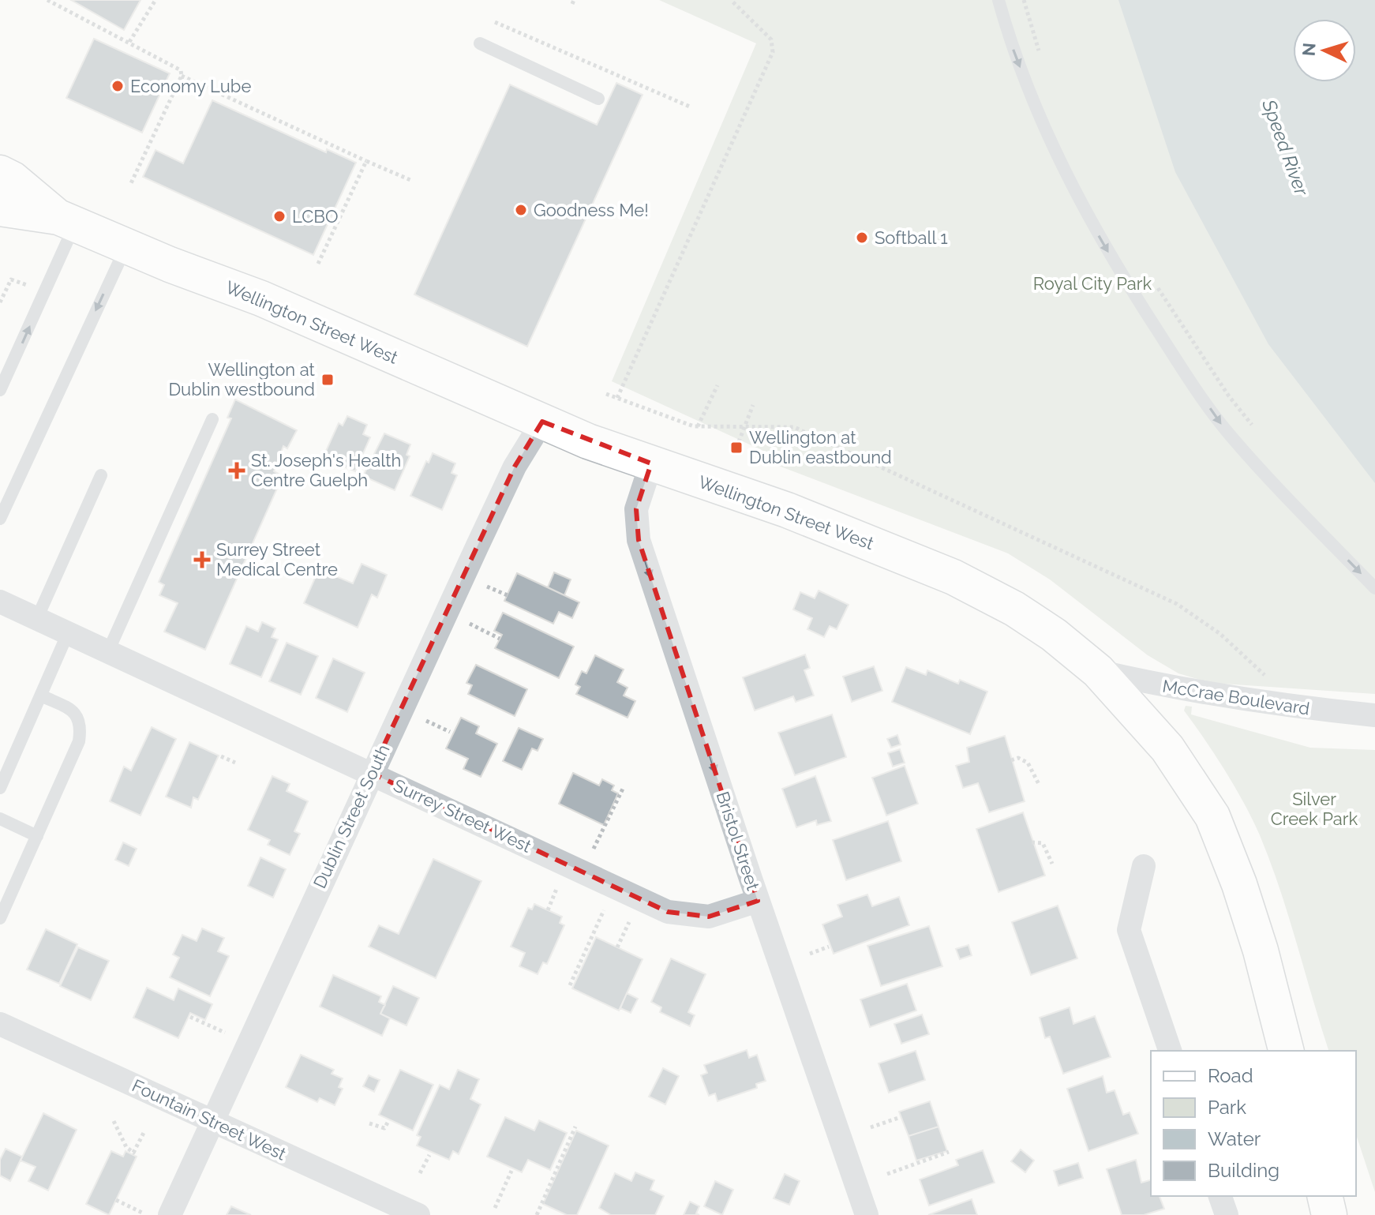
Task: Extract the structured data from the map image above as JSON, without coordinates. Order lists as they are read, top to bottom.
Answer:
{
  "streets": {
    "main road": ["Wellington Street West"],
    "street": [
      "McCrae Boulevard",
      "Surrey Street West",
      "Dublin Street South",
      "Bristol Street",
      "Fountain Street West"
    ]
  },
  "crossings": [
    ["Wellington Street West", "McCrae Boulevard"],
    ["Wellington Street West", "Dublin Street South"],
    ["Wellington Street West", "Bristol Street"],
    ["Surrey Street West", "Dublin Street South"],
    ["Surrey Street West", "Bristol Street"],
    ["Dublin Street South", "Fountain Street West"]
  ],
  "one_way": ["Bristol Street"],
  "water": ["Speed River"],
  "parks": ["Royal City Park", "Silver Creek Park"],
  "places": {
    "other": [
      "Economy Lube",
      "Goodness Me!",
      "LCBO",
      "Softball 1"
    ],
    "transit": ["Wellington at Dublin westbound", "Wellington at Dublin eastbound"],
    "health": ["St. Joseph's Health Centre Guelph", "Surrey Street Medical Centre"]
  },
  "legend": [
    "Road",
    "Park",
    "Water",
    "Building"
  ],
  "north": "left"
}
